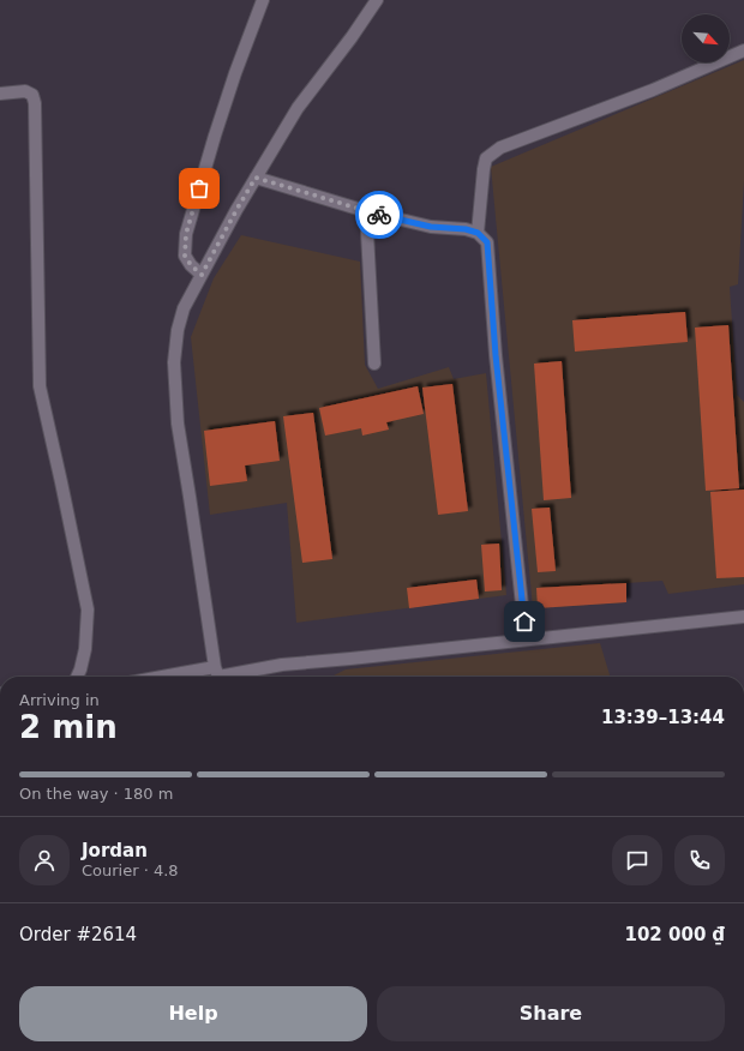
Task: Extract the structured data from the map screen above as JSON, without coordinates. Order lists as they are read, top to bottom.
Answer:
{
  "north": "bottom right",
  "page": {
    "heading": ["2 min", "Arriving in", "13:39–13:44"],
    "panel": [
      "Jordan",
      "Courier · 4.8",
      "Order #2614",
      "102 000 ₫"
    ],
    "bar": "On the way · 180 m",
    "buttons": ["Help", "Share"]
  }
}
